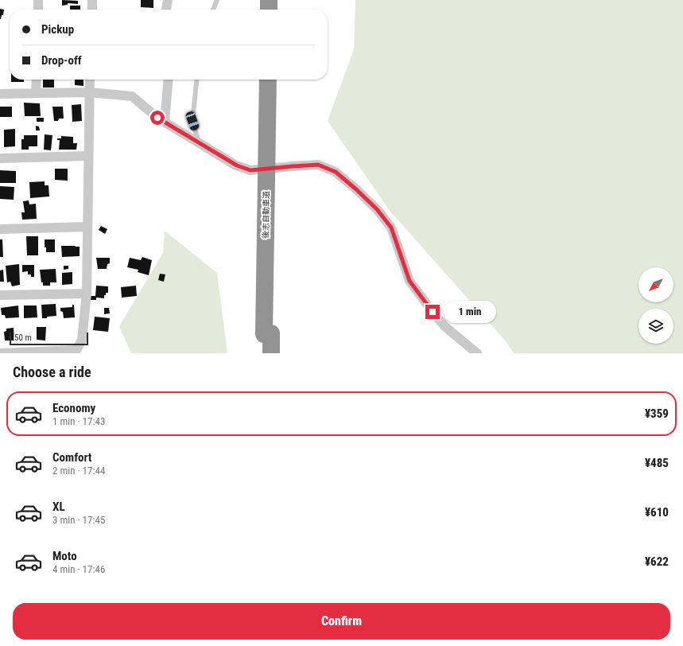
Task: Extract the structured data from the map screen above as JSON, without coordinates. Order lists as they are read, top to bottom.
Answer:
{
  "streets": {
    "highway": ["後志自動車道"]
  },
  "scale_bar": "50 m",
  "north": "bottom left",
  "page": {
    "banner": ["Pickup", "Drop-off"],
    "bubble": "1 min",
    "scale": "50 m",
    "heading": "Choose a ride",
    "list": [
      {
        "name": "Economy",
        "note": "1 min · 17:43",
        "value": "¥359"
      },
      {
        "name": "Comfort",
        "note": "2 min · 17:44",
        "value": "¥485"
      },
      {
        "name": "XL",
        "note": "3 min · 17:45",
        "value": "¥610"
      },
      {
        "name": "Moto",
        "note": "4 min · 17:46",
        "value": "¥622"
      }
    ],
    "buttons": "Confirm"
  }
}
